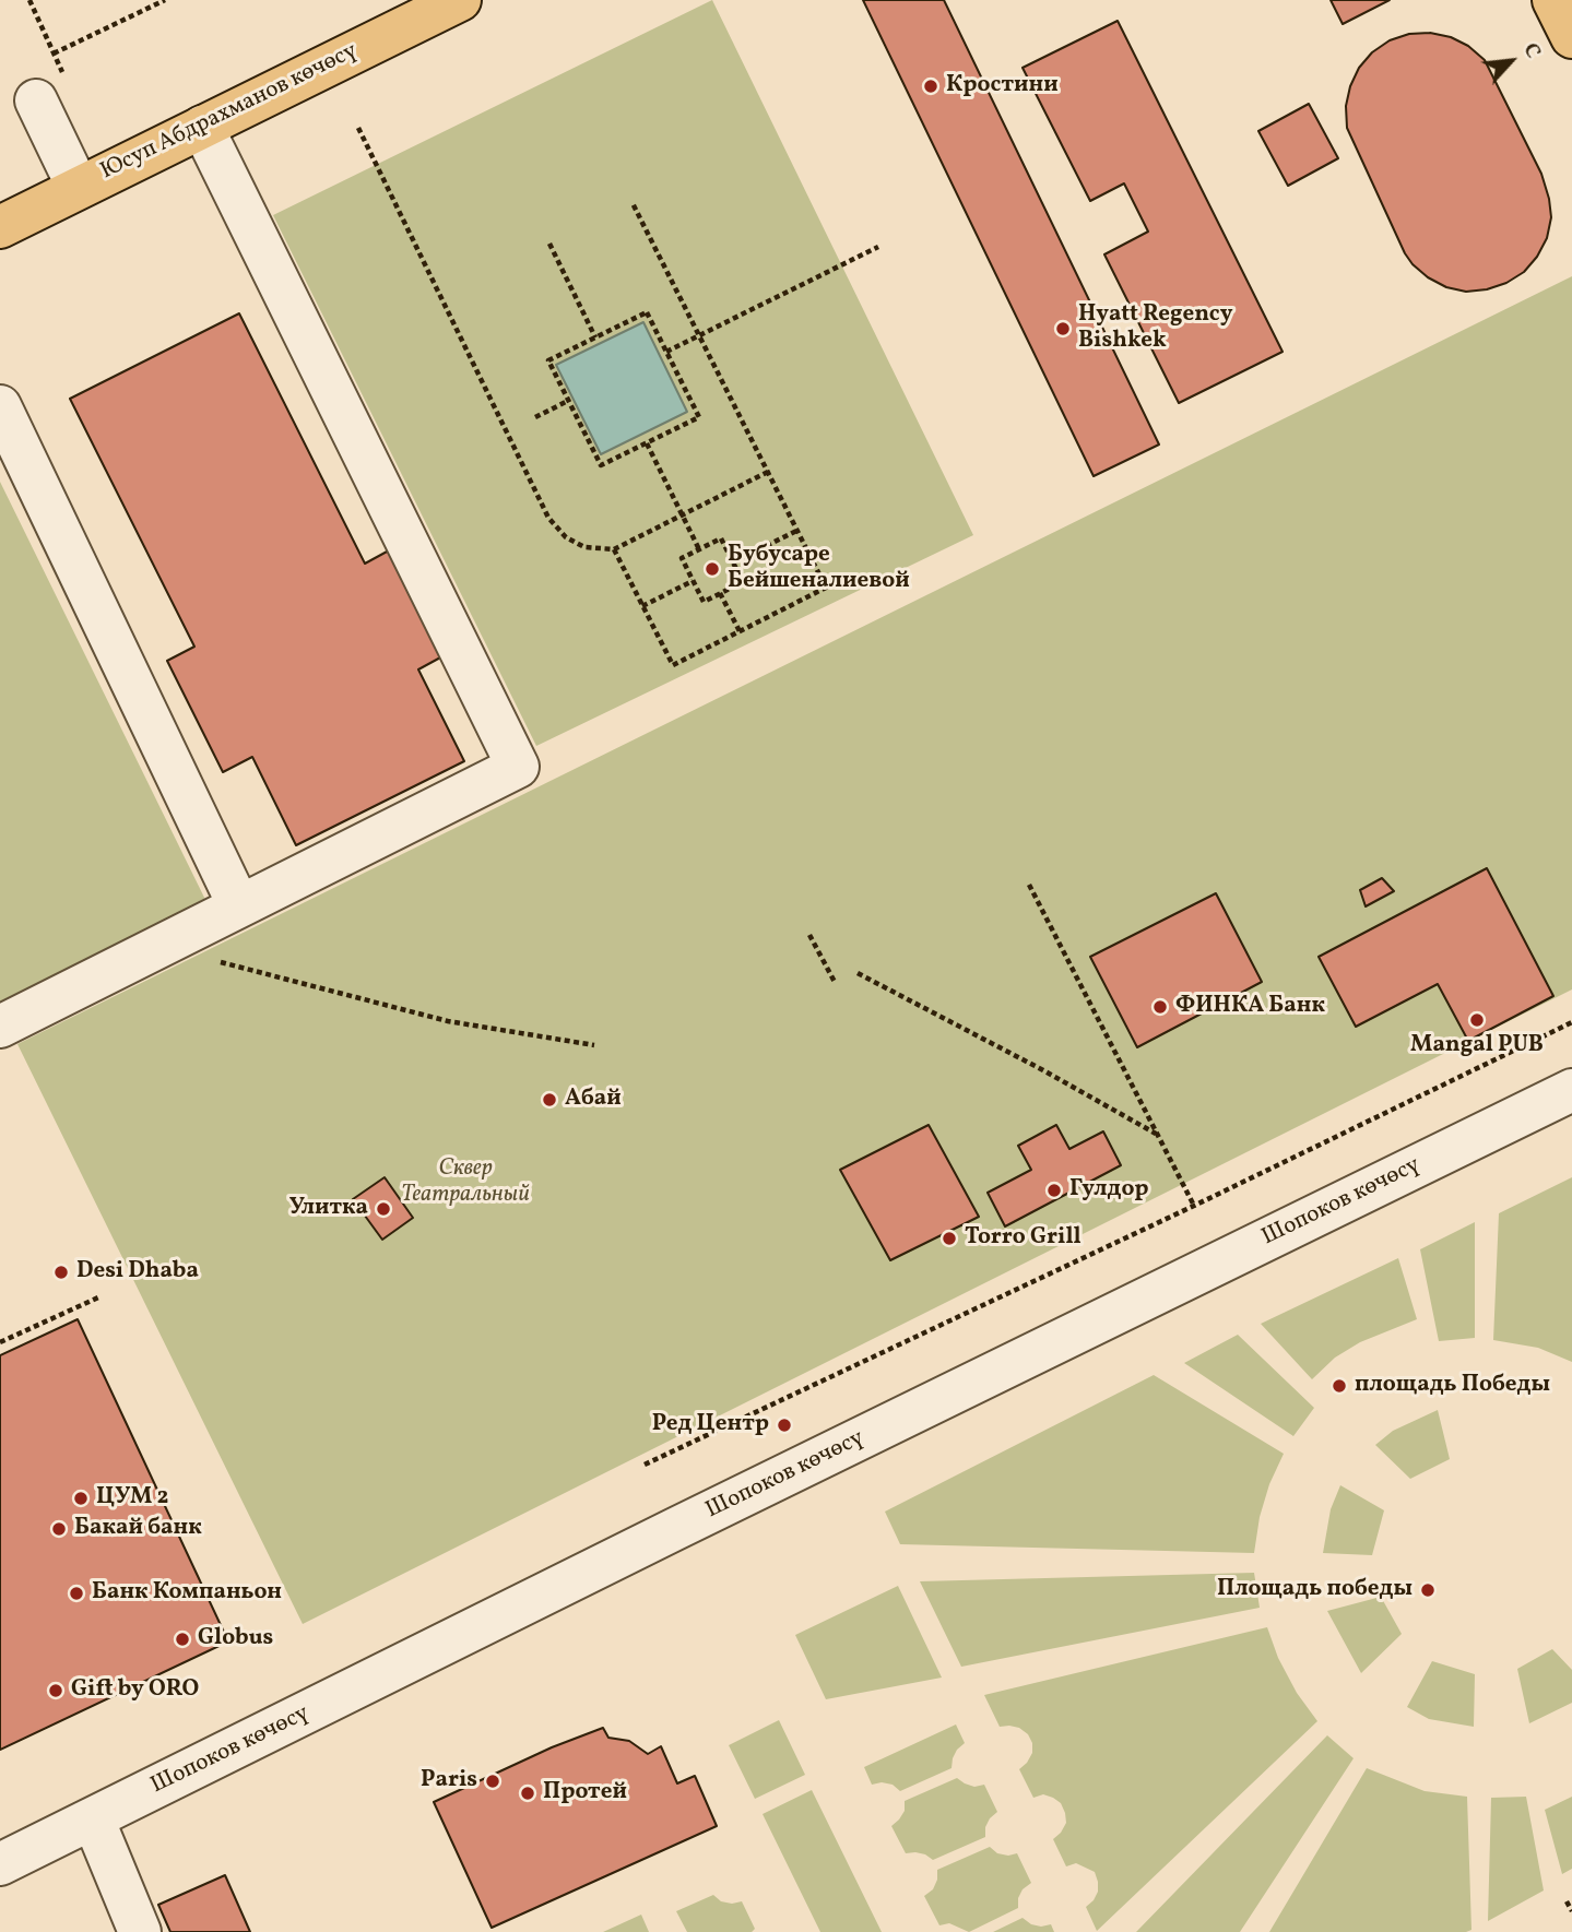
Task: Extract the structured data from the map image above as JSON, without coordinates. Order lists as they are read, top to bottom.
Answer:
{
  "streets": {
    "main road": ["Юсуп Абдрахманов көчөсү"],
    "street": ["Шопоков көчөсү"]
  },
  "parks": ["Сквер Театральный"],
  "places": [
    "Кростини",
    "Hyatt Regency Bishkek",
    "Бубусаре Бейшеналиевой",
    "ФИНКА Банк",
    "Mangal PUB",
    "Абай",
    "Гулдор",
    "Улитка",
    "Torro Grill",
    "Desi Dhaba",
    "площадь Победы",
    "Ред Центр",
    "ЦУМ 2",
    "Бакай банк",
    "Площадь победы",
    "Банк Компаньон",
    "Globus",
    "Gift by ORO",
    "Paris",
    "Протей"
  ],
  "north": "top right"
}
